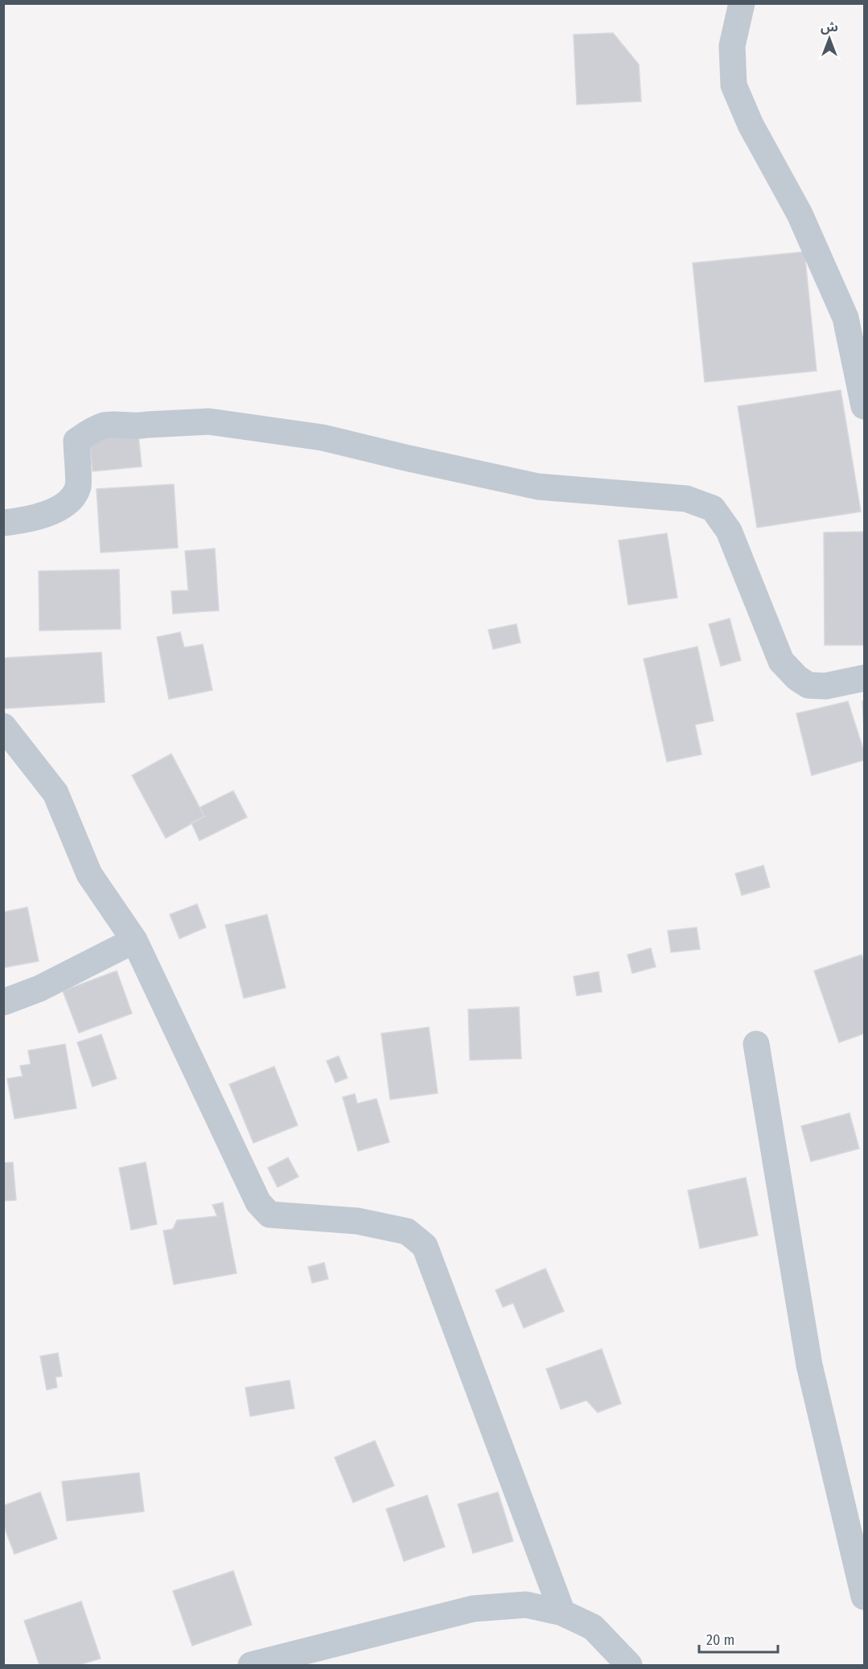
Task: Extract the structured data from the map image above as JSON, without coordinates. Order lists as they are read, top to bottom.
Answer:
{
  "scale_bar": "20 m",
  "north": "top"
}
